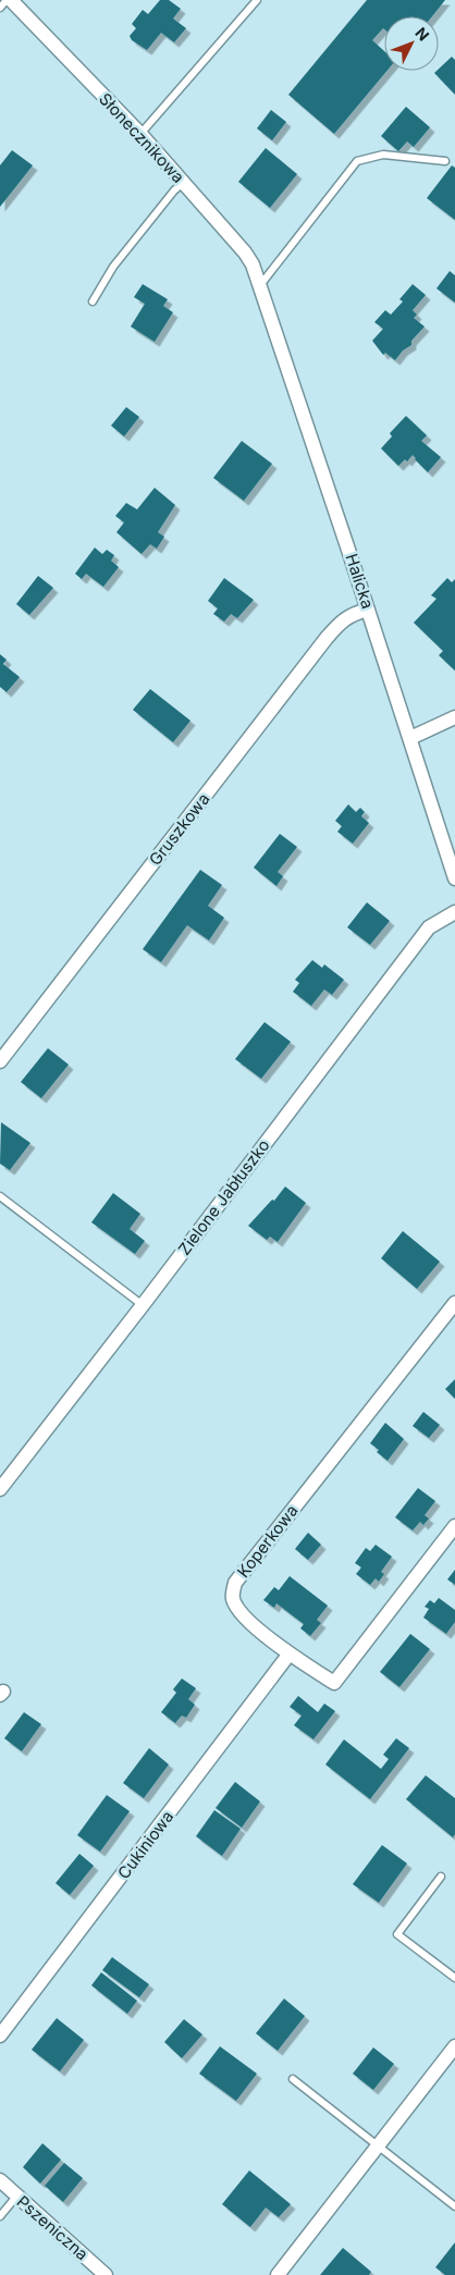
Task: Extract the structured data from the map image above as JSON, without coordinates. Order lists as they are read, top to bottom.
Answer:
{
  "streets": {
    "street": [
      "Słonecznikowa",
      "Halicka",
      "Gruszkowa",
      "Zielone Jabłuszko",
      "Koperkowa",
      "Cukiniowa",
      "Pszeniczna"
    ]
  },
  "crossings": [
    ["Słonecznikowa", "Halicka"],
    ["Halicka", "Gruszkowa"],
    ["Koperkowa", "Cukiniowa"]
  ],
  "north": "top right"
}
